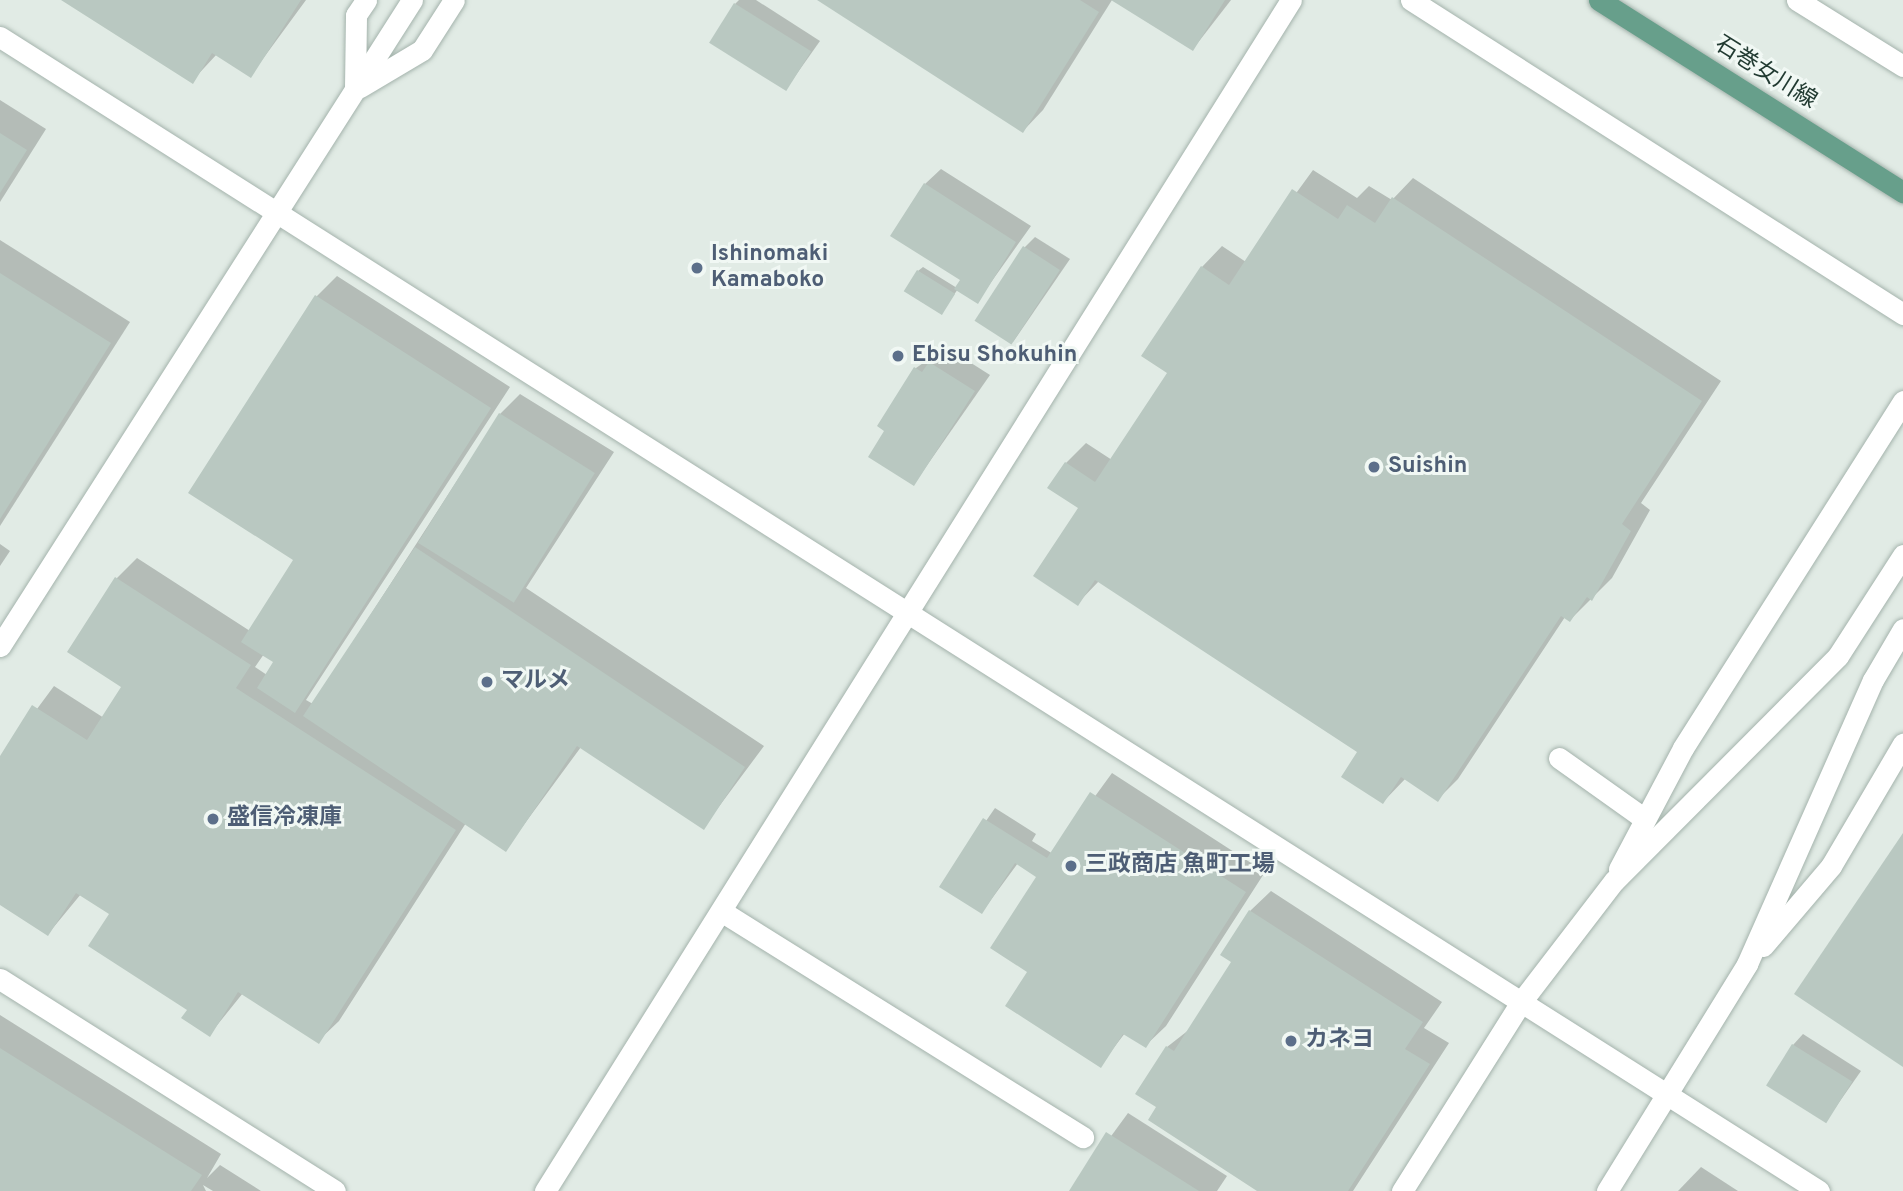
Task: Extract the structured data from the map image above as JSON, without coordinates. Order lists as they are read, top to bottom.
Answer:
{
  "streets": {
    "main road": ["石巻女川線"]
  },
  "places": [
    "Ishinomaki Kamaboko",
    "Ebisu Shokuhin",
    "Suishin",
    "マルメ",
    "盛信冷凍庫",
    "三政商店 魚町工場",
    "カネヨ"
  ]
}
